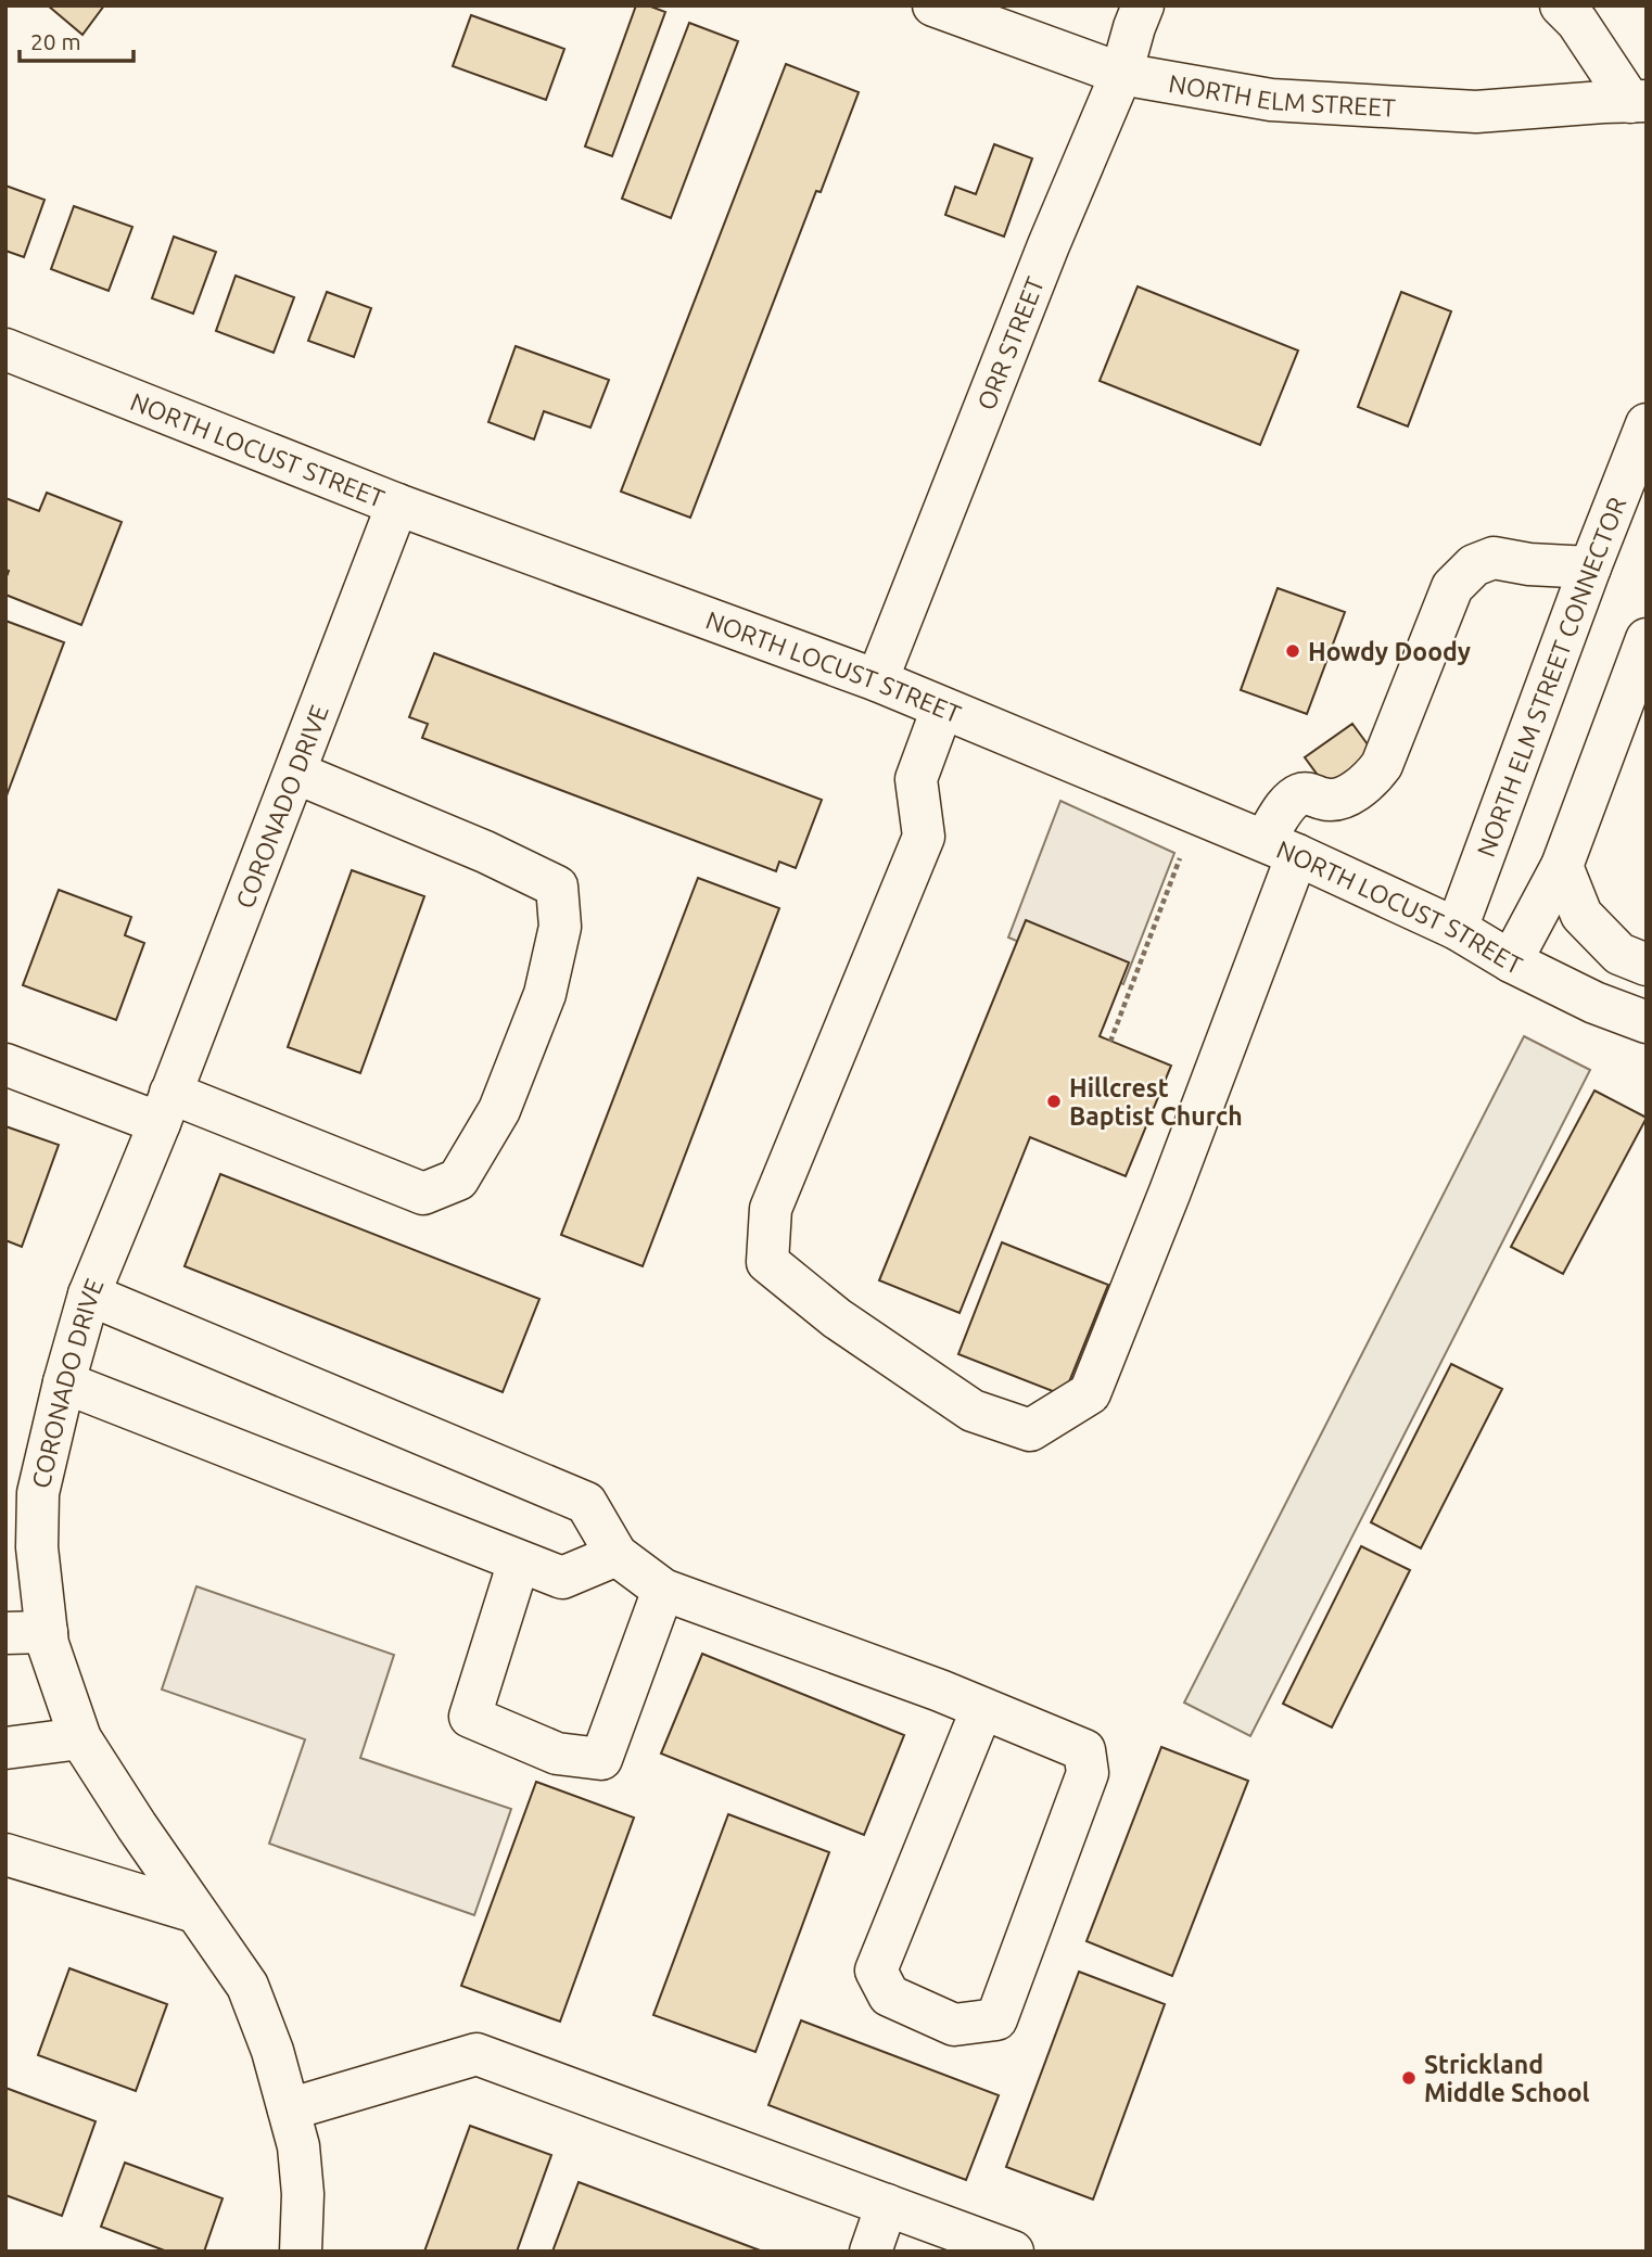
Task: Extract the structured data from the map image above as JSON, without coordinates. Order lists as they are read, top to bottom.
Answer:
{
  "streets": {
    "main road": [
      "NORTH ELM STREET",
      "ORR STREET",
      "NORTH LOCUST STREET",
      "NORTH ELM STREET CONNECTOR",
      "CORONADO DRIVE"
    ]
  },
  "crossings": [
    ["NORTH ELM STREET", "ORR STREET"],
    ["ORR STREET", "NORTH LOCUST STREET"],
    ["NORTH LOCUST STREET", "NORTH ELM STREET CONNECTOR"],
    ["NORTH LOCUST STREET", "CORONADO DRIVE"]
  ],
  "places": ["Howdy Doody", "Hillcrest Baptist Church", "Strickland Middle School"],
  "scale_bar": "20 m"
}
